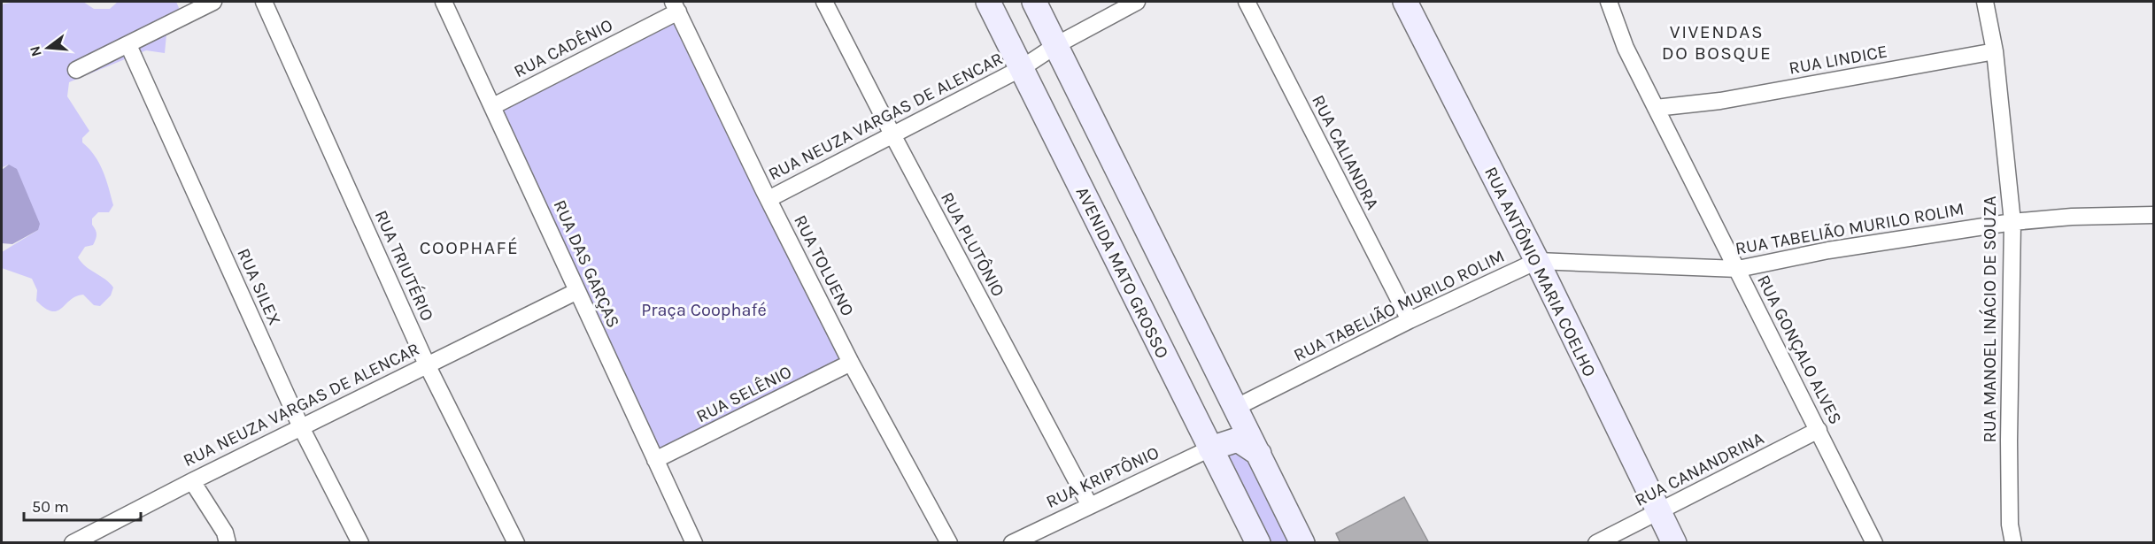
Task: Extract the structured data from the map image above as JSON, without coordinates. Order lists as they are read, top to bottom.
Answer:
{
  "streets": {
    "main road": ["RUA ANTÔNIO MARIA COELHO", "AVENIDA MATO GROSSO"],
    "street": [
      "RUA CADÊNIO",
      "RUA LINDICE",
      "RUA NEUZA VARGAS DE ALENCAR",
      "RUA CALIANDRA",
      "RUA TABELIÃO MURILO ROLIM",
      "RUA PLUTÔNIO",
      "RUA DAS GARÇAS",
      "RUA TRIUTÉRIO",
      "RUA TOLUENO",
      "RUA SILEX",
      "RUA MANOEL INÁCIO DE SOUZA",
      "RUA GONÇALO ALVES",
      "RUA SELÊNIO",
      "RUA CANANDRINA",
      "RUA KRIPTÔNIO"
    ]
  },
  "crossings": [
    ["RUA CADÊNIO", "RUA DAS GARÇAS"],
    ["RUA CADÊNIO", "RUA TOLUENO"],
    ["RUA LINDICE", "RUA MANOEL INÁCIO DE SOUZA"],
    ["RUA LINDICE", "RUA GONÇALO ALVES"],
    ["RUA NEUZA VARGAS DE ALENCAR", "RUA PLUTÔNIO"],
    ["RUA NEUZA VARGAS DE ALENCAR", "RUA DAS GARÇAS"],
    ["RUA NEUZA VARGAS DE ALENCAR", "RUA TRIUTÉRIO"],
    ["RUA NEUZA VARGAS DE ALENCAR", "RUA TOLUENO"],
    ["RUA NEUZA VARGAS DE ALENCAR", "AVENIDA MATO GROSSO"],
    ["RUA NEUZA VARGAS DE ALENCAR", "RUA SILEX"],
    ["RUA CALIANDRA", "RUA TABELIÃO MURILO ROLIM"],
    ["RUA TABELIÃO MURILO ROLIM", "RUA ANTÔNIO MARIA COELHO"],
    ["RUA TABELIÃO MURILO ROLIM", "RUA MANOEL INÁCIO DE SOUZA"],
    ["RUA TABELIÃO MURILO ROLIM", "RUA GONÇALO ALVES"],
    ["RUA PLUTÔNIO", "RUA KRIPTÔNIO"],
    ["RUA DAS GARÇAS", "RUA SELÊNIO"],
    ["RUA TOLUENO", "RUA SELÊNIO"],
    ["RUA ANTÔNIO MARIA COELHO", "RUA CANANDRINA"],
    ["AVENIDA MATO GROSSO", "RUA KRIPTÔNIO"],
    ["RUA GONÇALO ALVES", "RUA CANANDRINA"]
  ],
  "districts": ["VIVENDAS DO BOSQUE", "COOPHAFÉ"],
  "parks": ["Praça Coophafé"],
  "scale_bar": "50 m",
  "north": "left"
}
